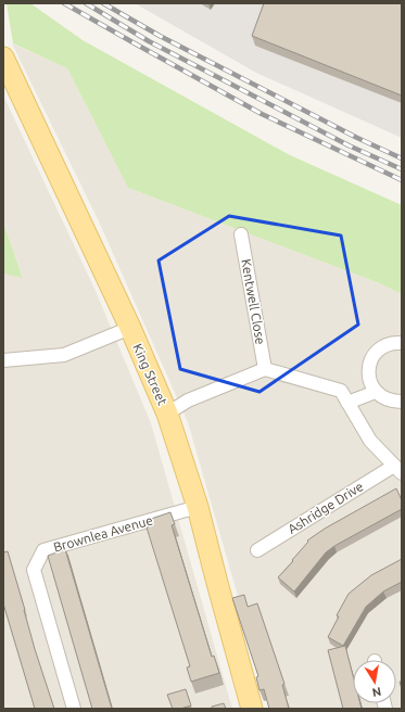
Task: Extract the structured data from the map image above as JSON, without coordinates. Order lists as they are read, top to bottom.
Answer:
{
  "streets": {
    "main road": ["King Street"],
    "street": ["Kentwell Close", "Ashridge Drive", "Brownlea Avenue"]
  },
  "crossings": [
    ["King Street", "Brownlea Avenue"]
  ],
  "north": "bottom"
}
